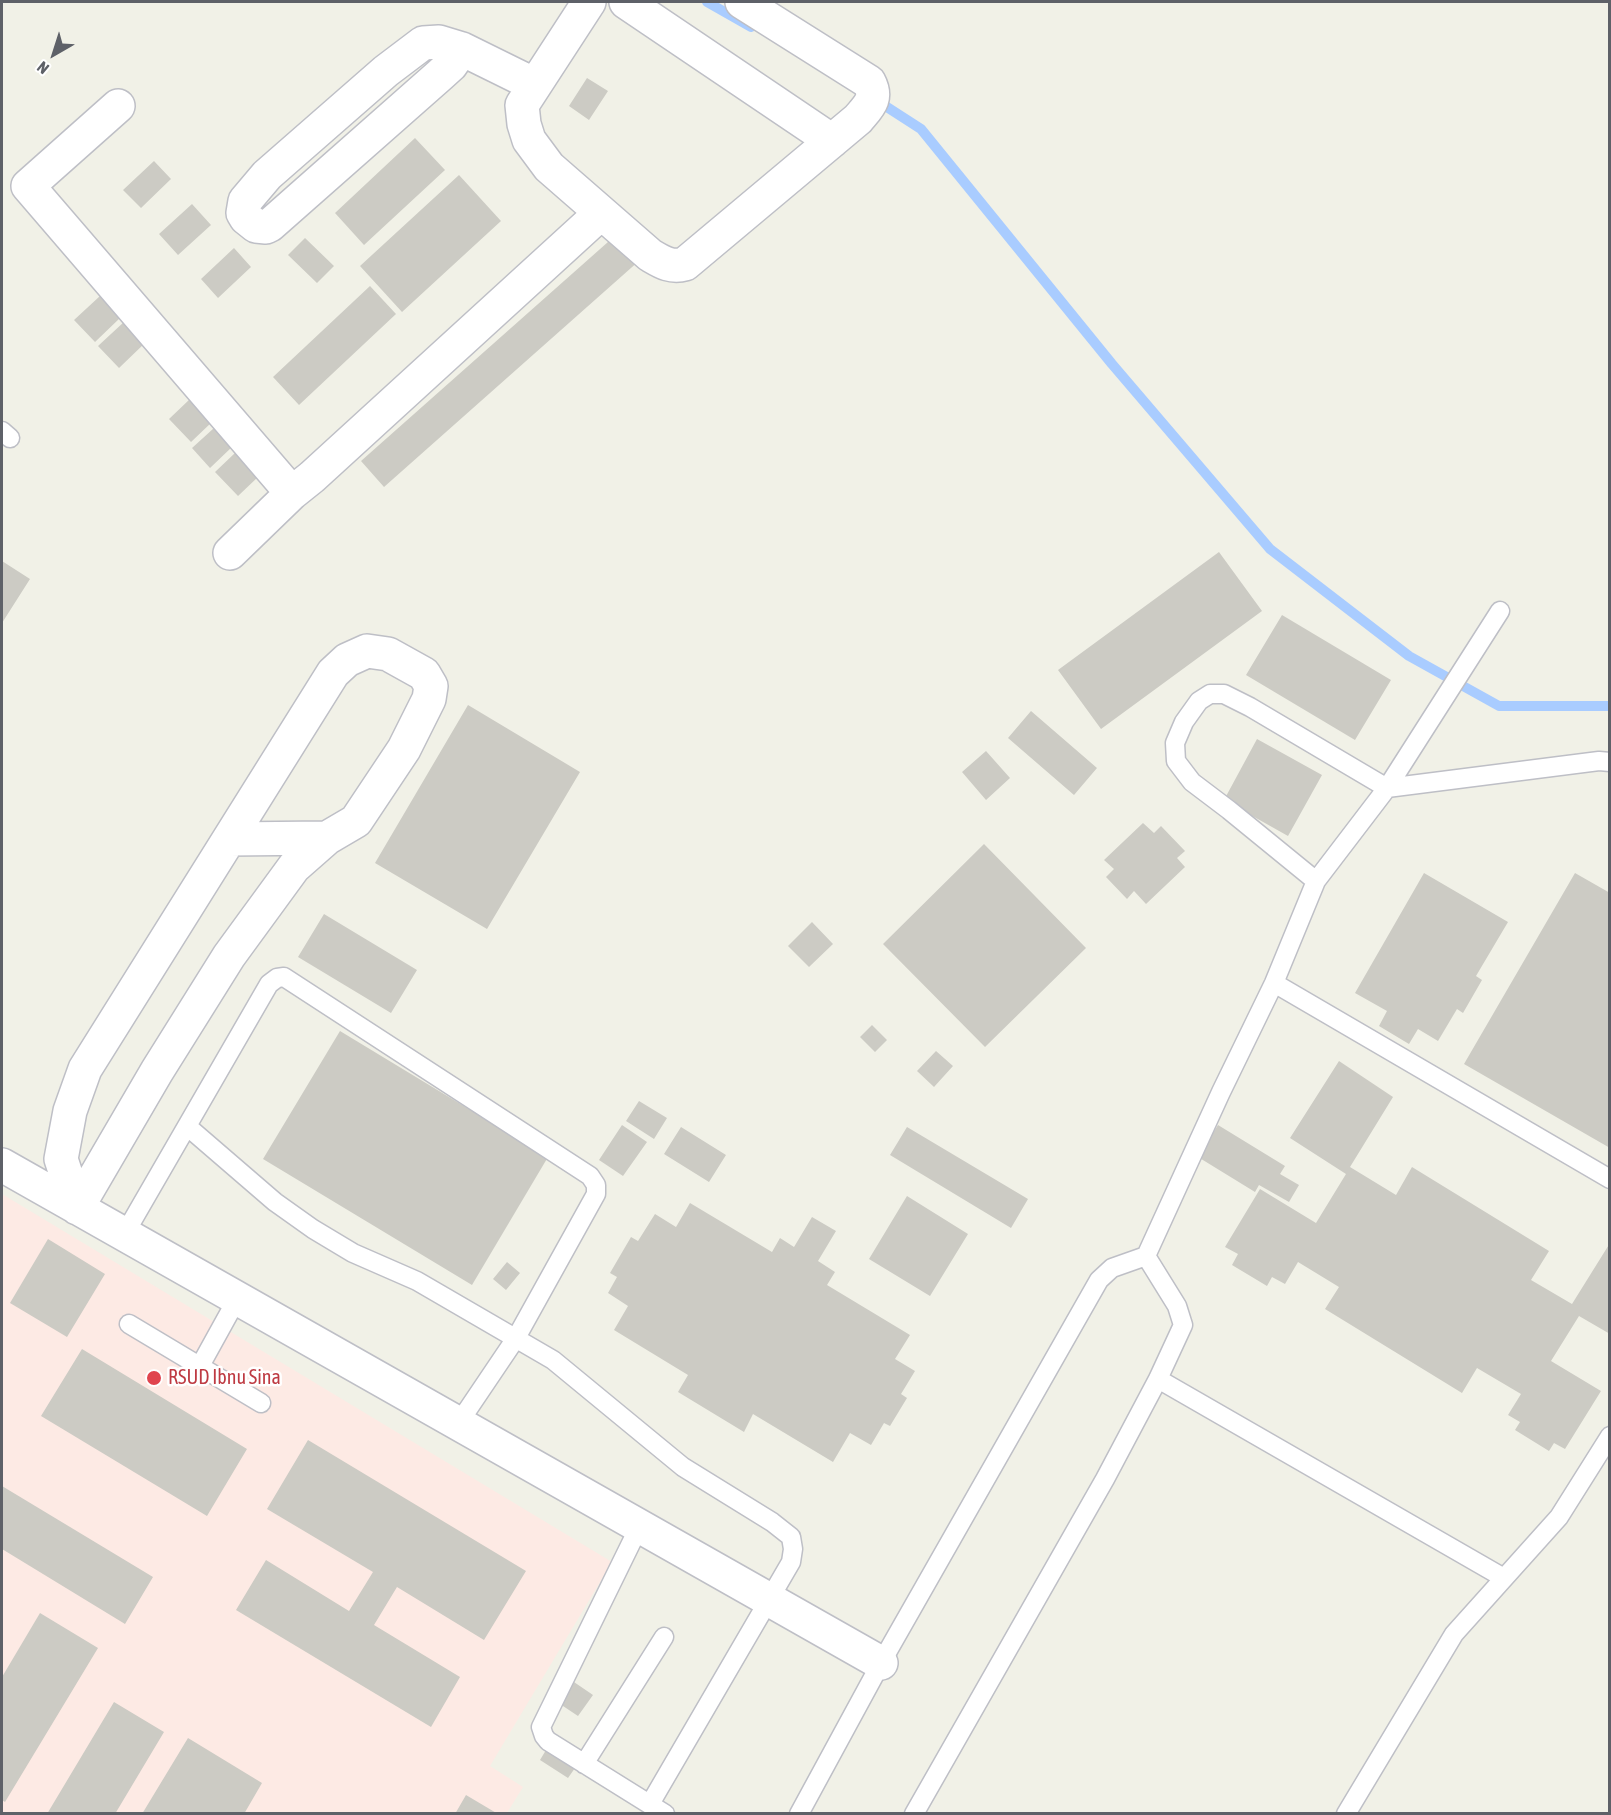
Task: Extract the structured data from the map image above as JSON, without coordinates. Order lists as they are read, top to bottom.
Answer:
{
  "places": ["RSUD Ibnu Sina"],
  "north": "bottom left"
}
